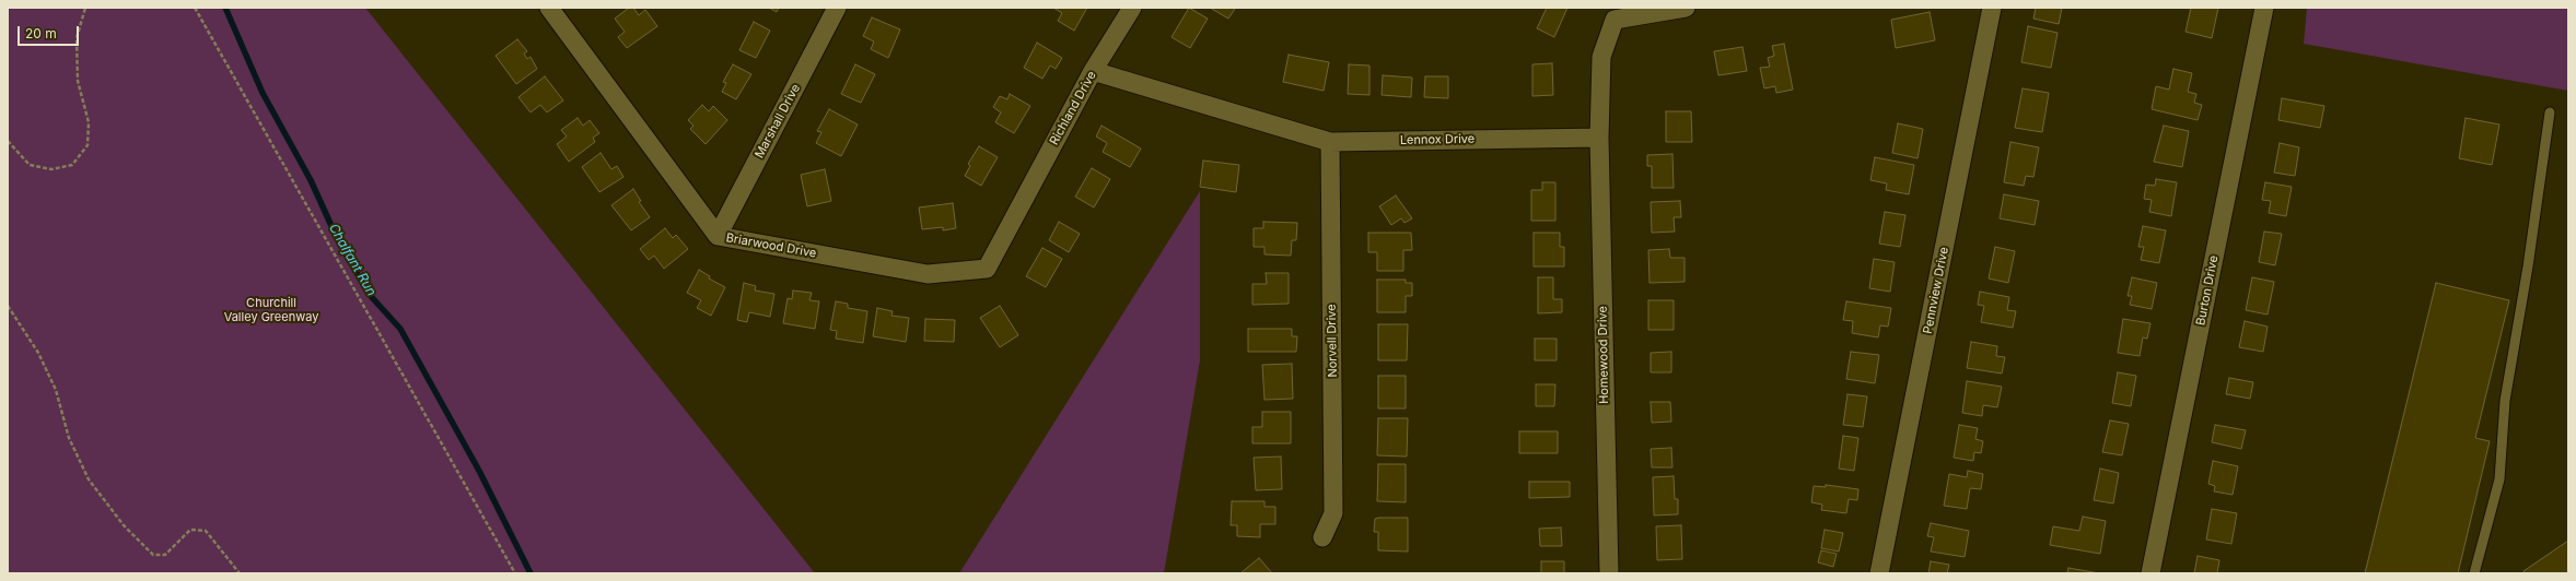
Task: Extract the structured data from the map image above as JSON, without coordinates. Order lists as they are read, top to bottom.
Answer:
{
  "streets": {
    "street": [
      "Richland Drive",
      "Marshall Drive",
      "Lennox Drive",
      "Briarwood Drive",
      "Pennview Drive",
      "Burton Drive",
      "Norvell Drive",
      "Homewood Drive"
    ]
  },
  "crossings": [
    ["Richland Drive", "Lennox Drive"],
    ["Richland Drive", "Briarwood Drive"],
    ["Marshall Drive", "Briarwood Drive"],
    ["Lennox Drive", "Norvell Drive"],
    ["Lennox Drive", "Homewood Drive"]
  ],
  "water": ["Chalfant Run"],
  "parks": ["Churchill Valley Greenway"],
  "scale_bar": "20 m"
}
